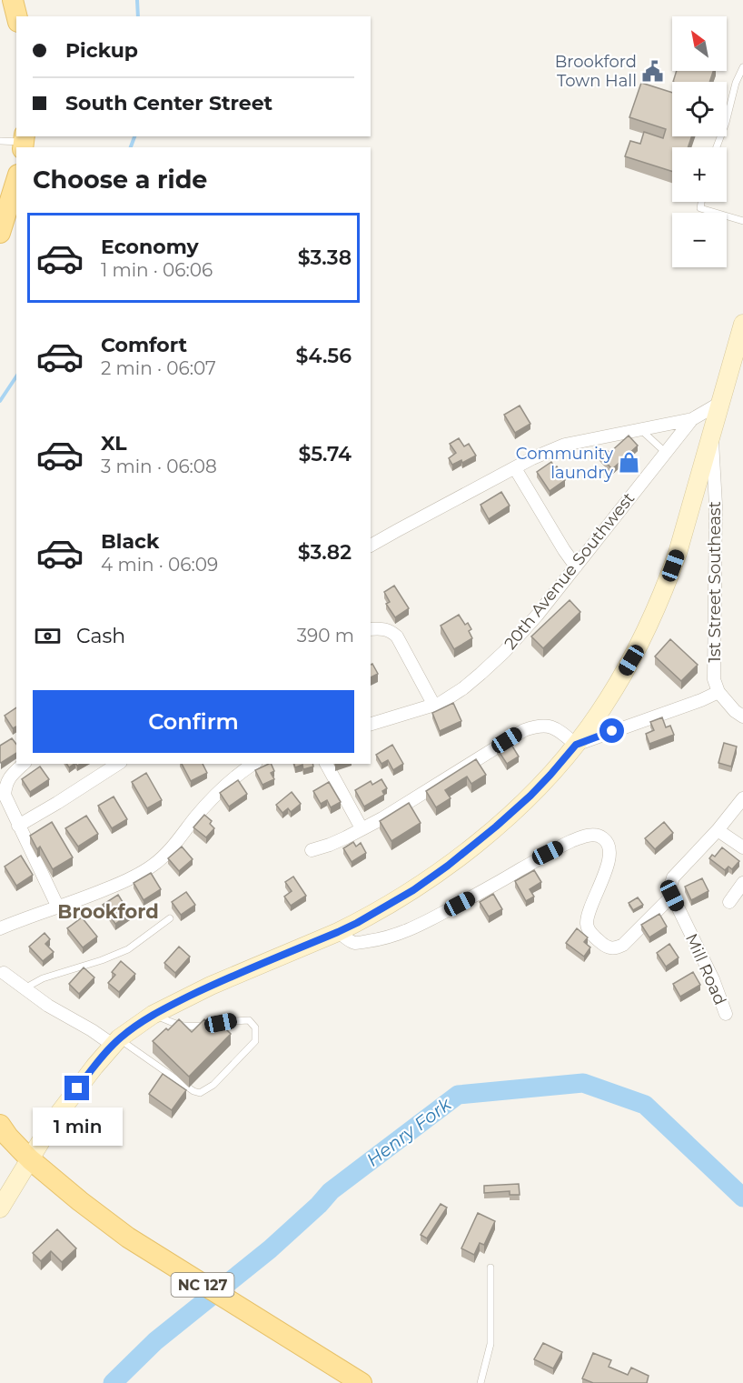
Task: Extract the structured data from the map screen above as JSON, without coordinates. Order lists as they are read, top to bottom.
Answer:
{
  "streets": {
    "main road": ["NC 127"],
    "street": ["20th Avenue Southwest", "1st Street Southeast", "Mill Road"]
  },
  "districts": ["Brookford"],
  "water": ["Henry Fork"],
  "places": {
    "public building": ["Brookford Town Hall"],
    "shop": ["Community laundry"]
  },
  "north": "top left",
  "page": {
    "map_buttons": ["+", "−"],
    "banner": ["Pickup", "South Center Street"],
    "heading": "Choose a ride",
    "list": [
      {
        "name": "Economy",
        "note": "1 min · 06:06",
        "value": "$3.38"
      },
      {
        "name": "Comfort",
        "note": "2 min · 06:07",
        "value": "$4.56"
      },
      {
        "name": "XL",
        "note": "3 min · 06:08",
        "value": "$5.74"
      },
      {
        "name": "Black",
        "note": "4 min · 06:09",
        "value": "$3.82"
      }
    ],
    "pay": ["Cash", "390 m"],
    "buttons": "Confirm",
    "bubble": "1 min"
  }
}
